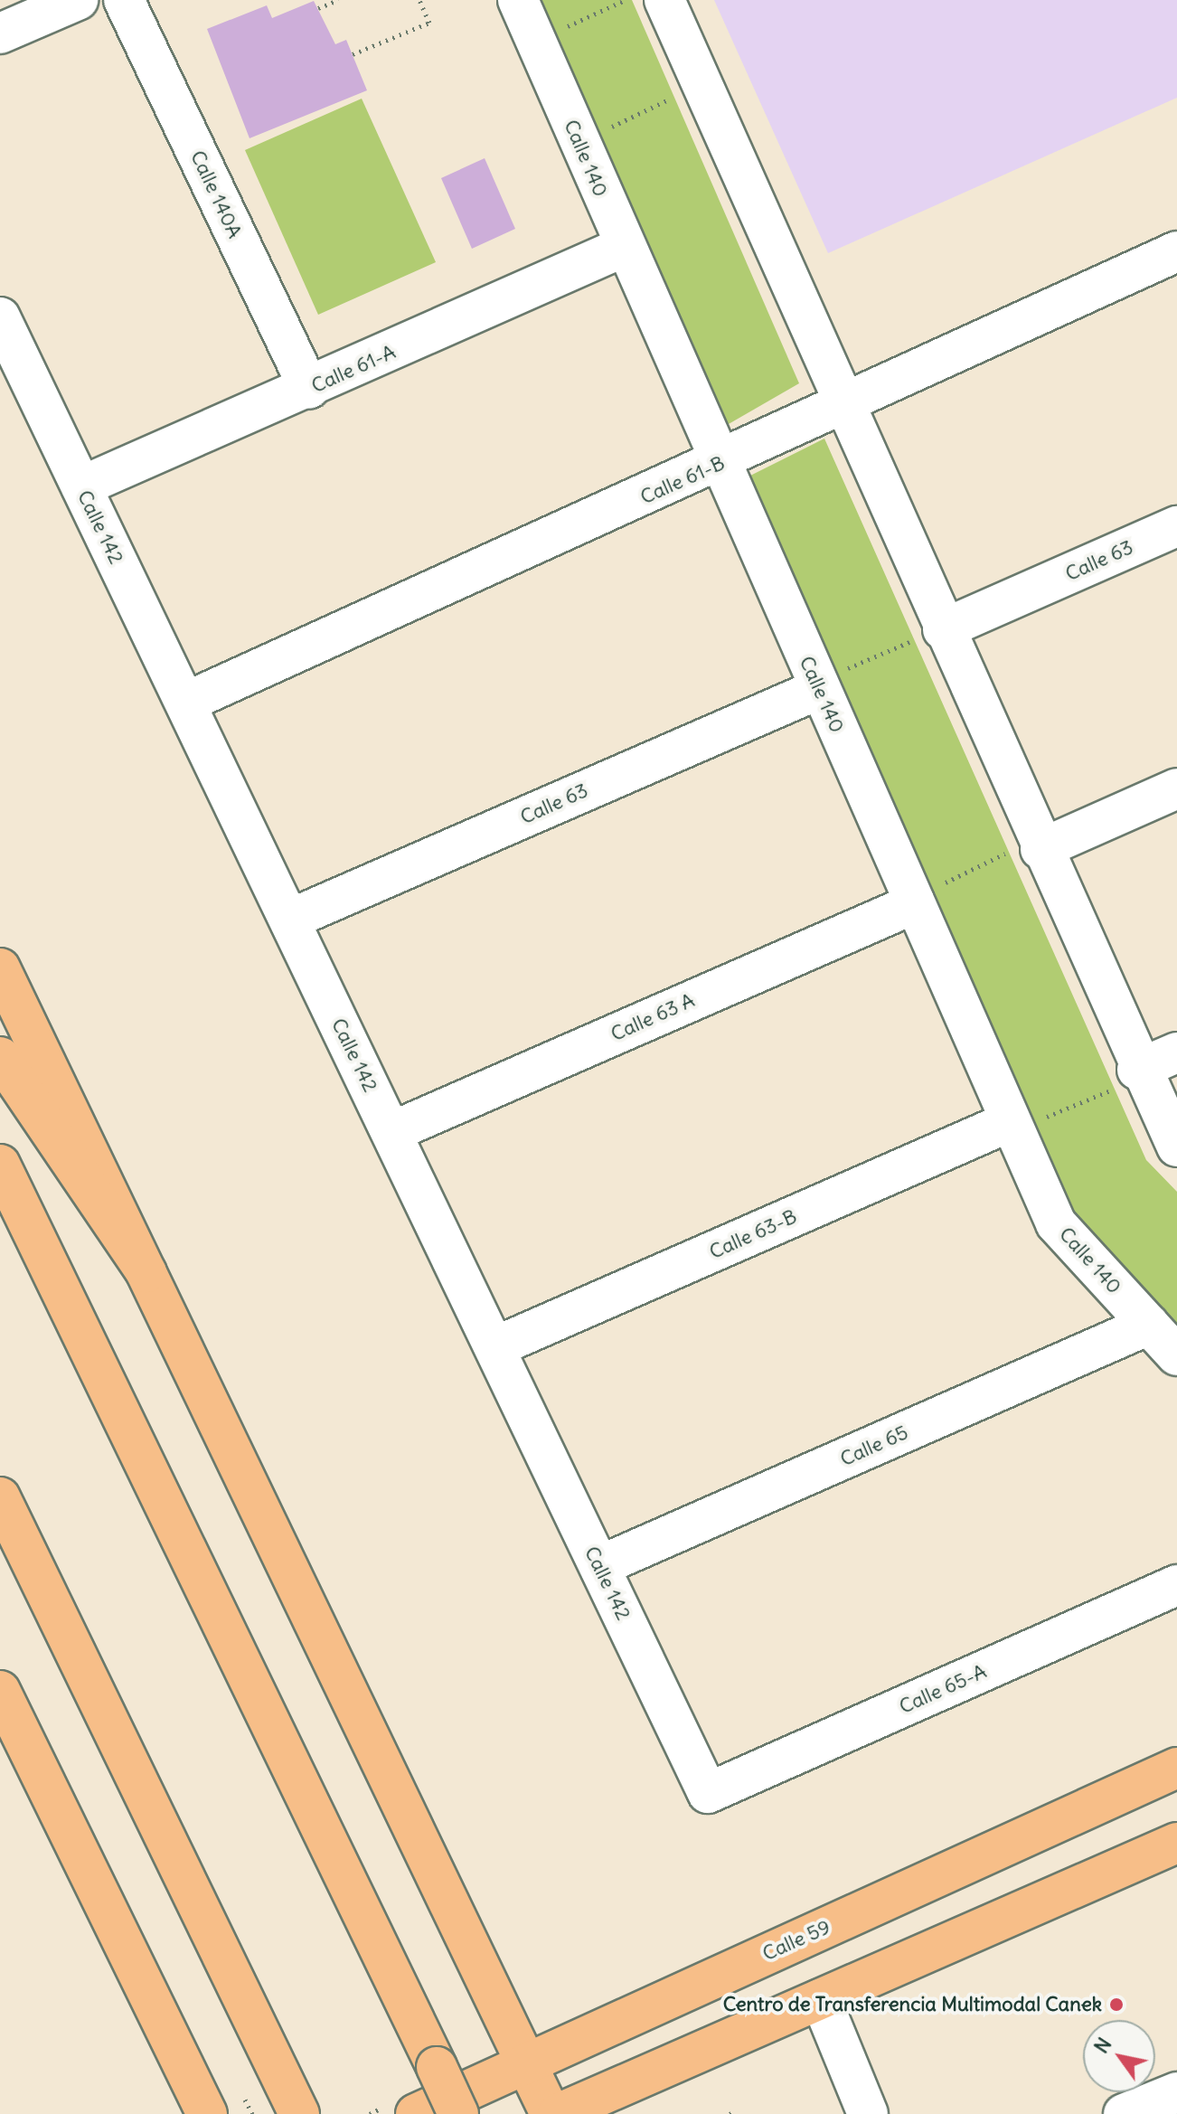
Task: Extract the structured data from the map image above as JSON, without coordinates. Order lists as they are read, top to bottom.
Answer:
{
  "streets": {
    "main road": ["Calle 59"],
    "street": [
      "Calle 140",
      "Calle 140A",
      "Calle 61-A",
      "Calle 61-B",
      "Calle 142",
      "Calle 63",
      "Calle 63 A",
      "Calle 63-B",
      "Calle 65",
      "Calle 65-A"
    ]
  },
  "crossings": [
    ["Calle 140", "Calle 61-A"],
    ["Calle 140", "Calle 61-B"],
    ["Calle 140", "Calle 63"],
    ["Calle 140", "Calle 63 A"],
    ["Calle 140", "Calle 63-B"],
    ["Calle 140", "Calle 65"],
    ["Calle 140A", "Calle 61-A"],
    ["Calle 61-A", "Calle 142"],
    ["Calle 61-B", "Calle 142"],
    ["Calle 142", "Calle 63"],
    ["Calle 142", "Calle 63 A"],
    ["Calle 142", "Calle 63-B"],
    ["Calle 142", "Calle 65"],
    ["Calle 142", "Calle 65-A"]
  ],
  "places": ["Centro de Transferencia Multimodal Canek"],
  "north": "top left"
}
